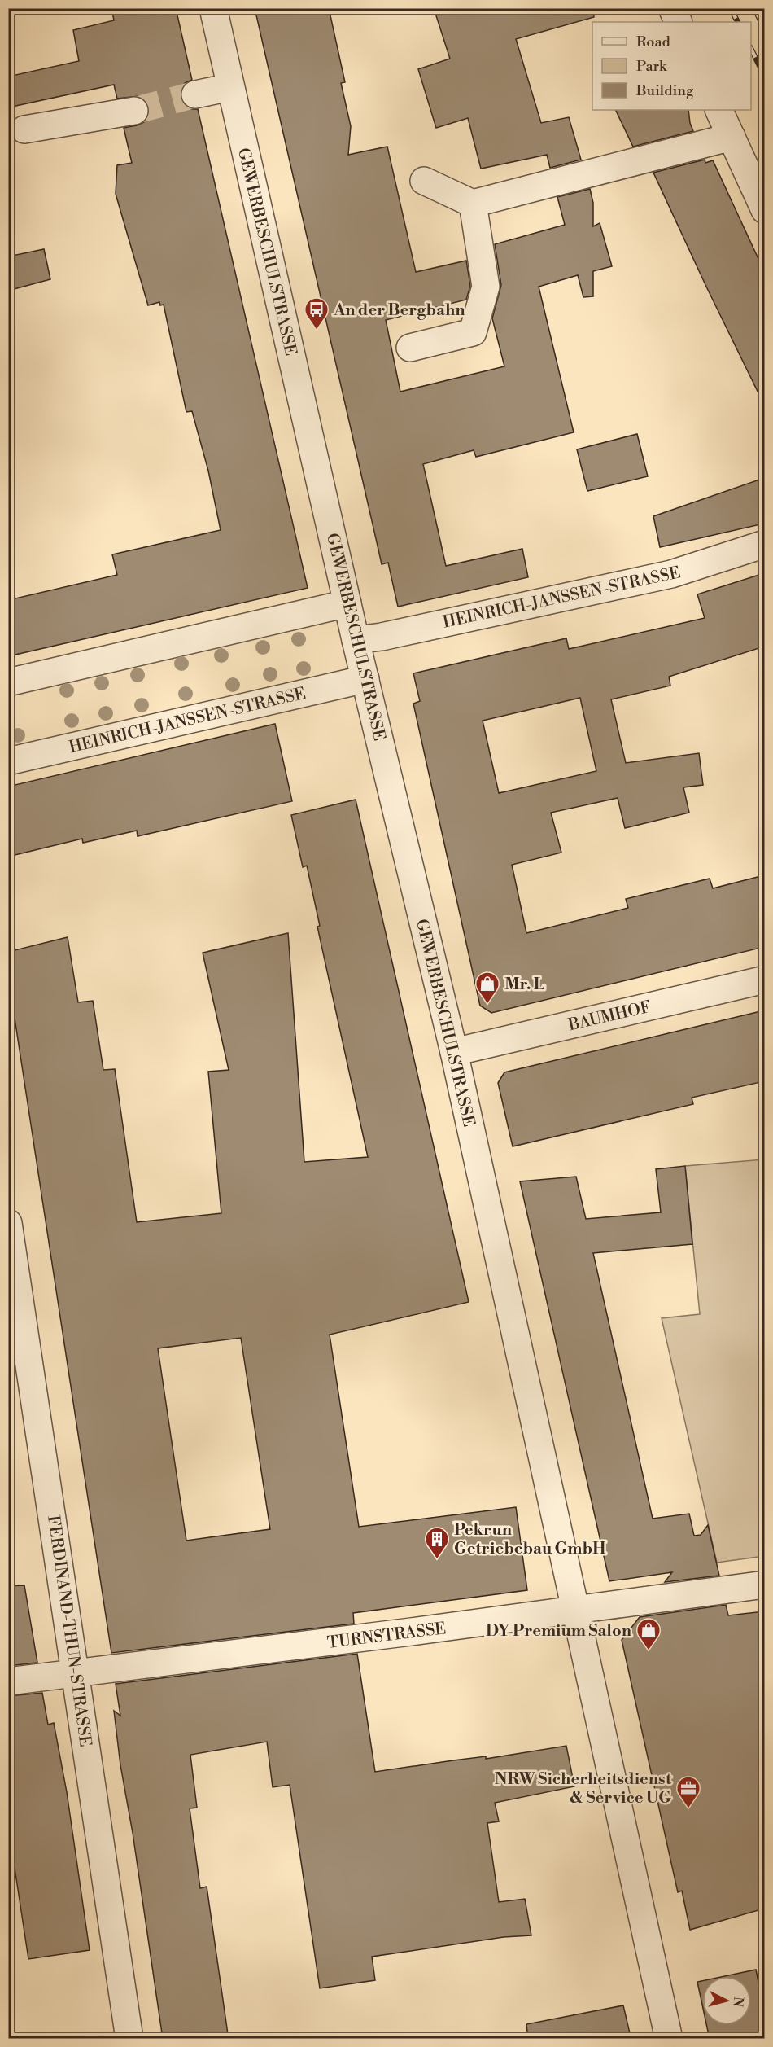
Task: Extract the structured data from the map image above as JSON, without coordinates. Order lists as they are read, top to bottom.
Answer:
{
  "streets": {
    "street": [
      "GEWERBESCHULSTRASSE",
      "HEINRICH-JANSSEN-STRASSE",
      "BAUMHOF",
      "FERDINAND-THUN-STRASSE",
      "TURNSTRASSE"
    ]
  },
  "crossings": [
    ["GEWERBESCHULSTRASSE", "HEINRICH-JANSSEN-STRASSE"],
    ["GEWERBESCHULSTRASSE", "BAUMHOF"],
    ["GEWERBESCHULSTRASSE", "TURNSTRASSE"],
    ["FERDINAND-THUN-STRASSE", "TURNSTRASSE"]
  ],
  "places": {
    "bus stop": ["An der Bergbahn"],
    "shop": ["Mr. L", "DY Premium Salon"],
    "building": ["Pekrun Getriebebau GmbH"],
    "office": ["NRW Sicherheitsdienst & Service UG"]
  },
  "legend": ["Road", "Park", "Building"],
  "north": "right"
}
